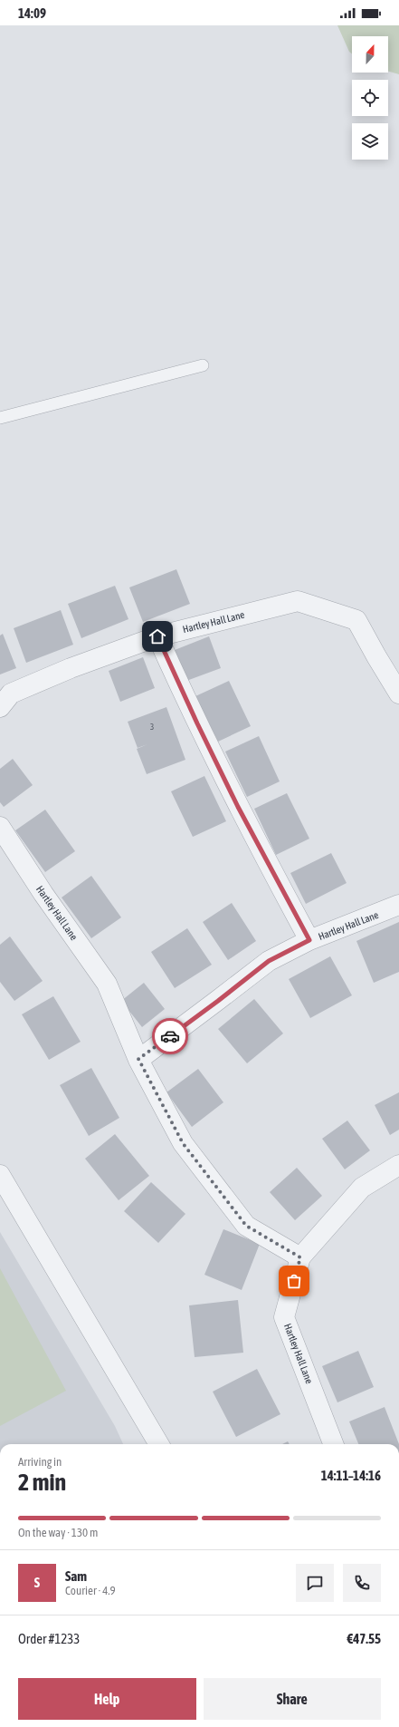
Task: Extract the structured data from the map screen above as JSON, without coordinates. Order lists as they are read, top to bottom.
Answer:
{
  "streets": {
    "street": ["Hartley Hall Lane"]
  },
  "house_numbers": ["3"],
  "north": "top",
  "page": {
    "status": "14:09",
    "heading": ["2 min", "Arriving in", "14:11–14:16"],
    "panel": [
      "Sam",
      "Courier · 4.9",
      "Order #1233",
      "€47.55"
    ],
    "bar": "On the way · 130 m",
    "round": "S",
    "buttons": ["Help", "Share"]
  }
}
